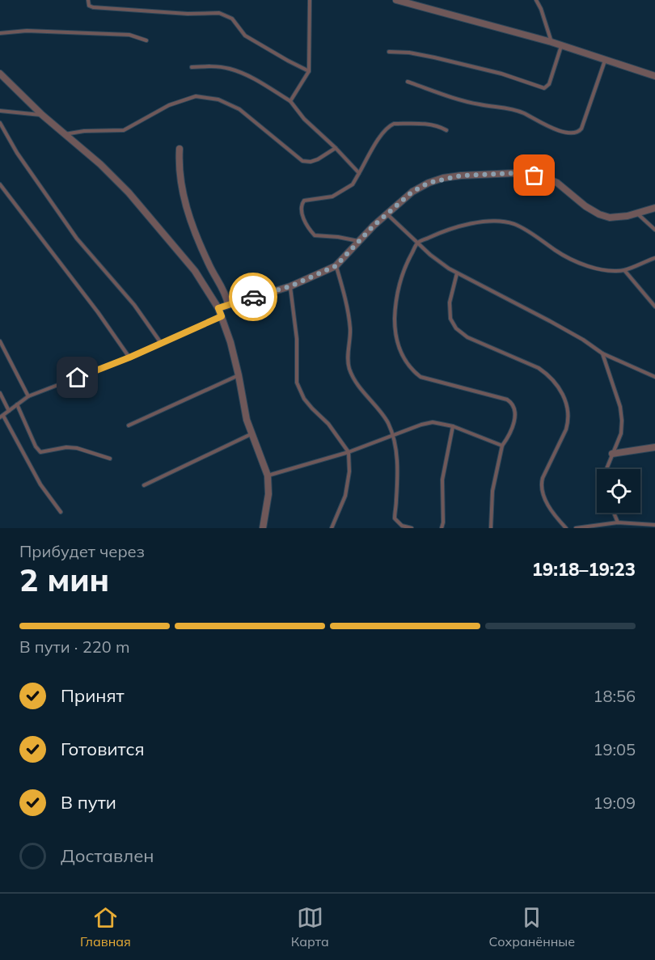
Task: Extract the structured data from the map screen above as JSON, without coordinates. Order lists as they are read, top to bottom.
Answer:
{
  "page": {
    "heading": ["2 мин", "Прибудет через", "19:18–19:23"],
    "bar": "В пути · 220 m",
    "list": [
      ["Принят", "18:56"],
      ["Готовится", "19:05"],
      ["В пути", "19:09"],
      "Доставлен"
    ],
    "tabs": ["Главная", "Карта", "Сохранённые"]
  }
}
